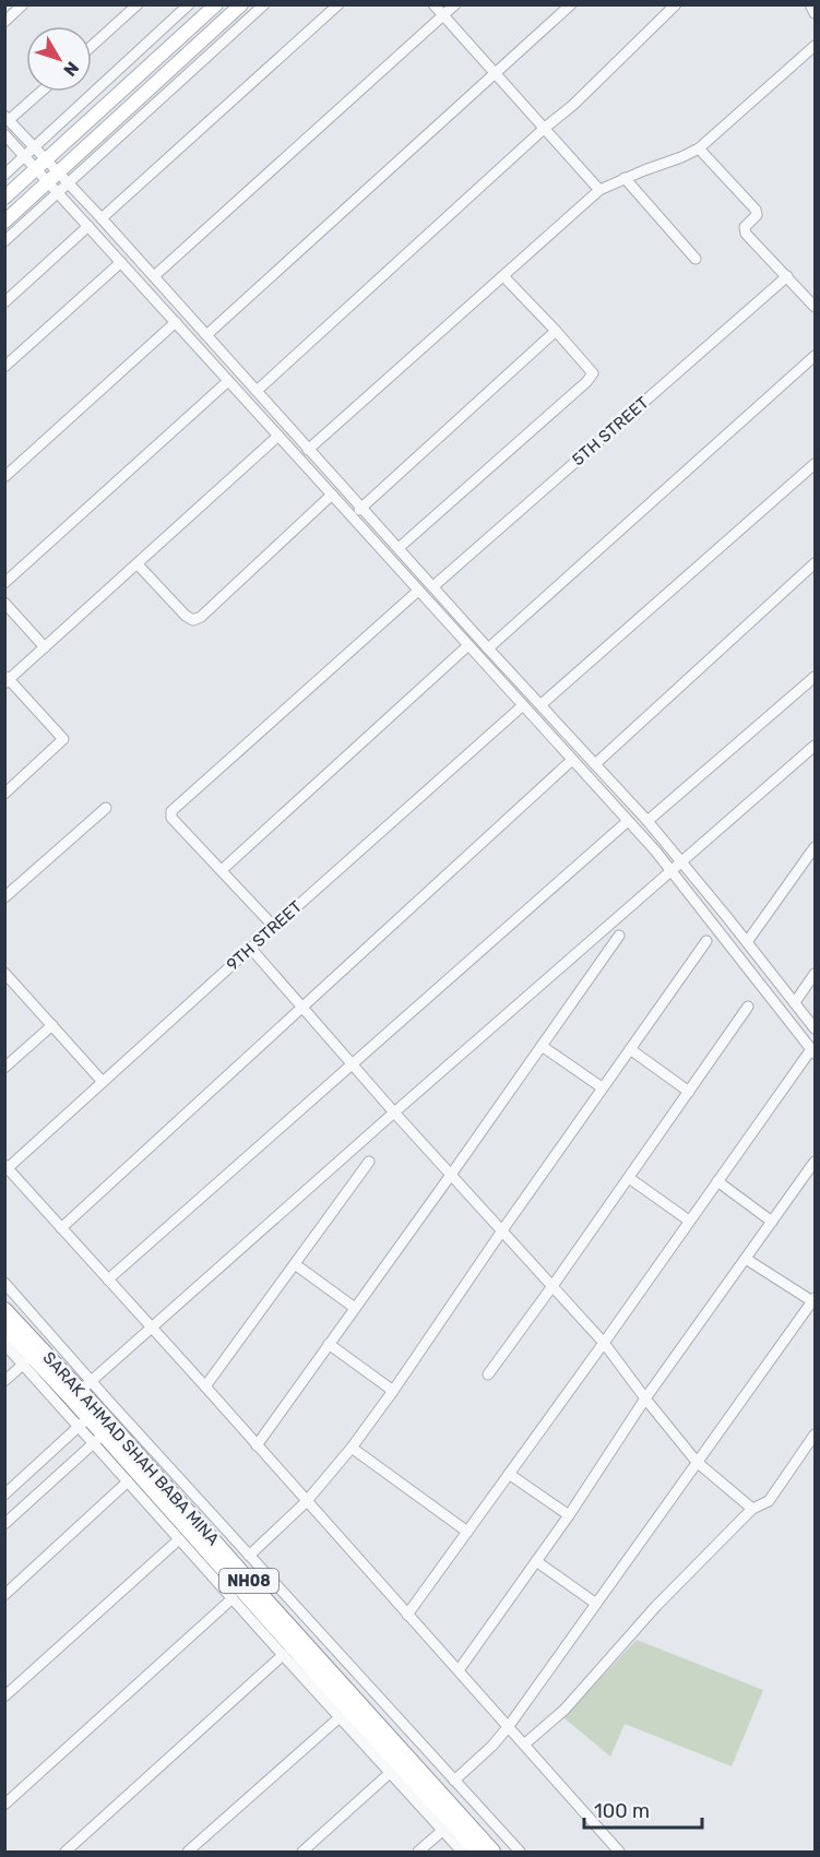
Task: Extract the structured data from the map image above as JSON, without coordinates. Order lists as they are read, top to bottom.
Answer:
{
  "streets": {
    "highway": ["SARAK AHMAD SHAH BABA MINA", "NH08"],
    "street": ["5TH STREET", "9TH STREET"]
  },
  "crossings": [
    ["SARAK AHMAD SHAH BABA MINA", "NH08"]
  ],
  "scale_bar": "100 m",
  "north": "bottom right"
}
